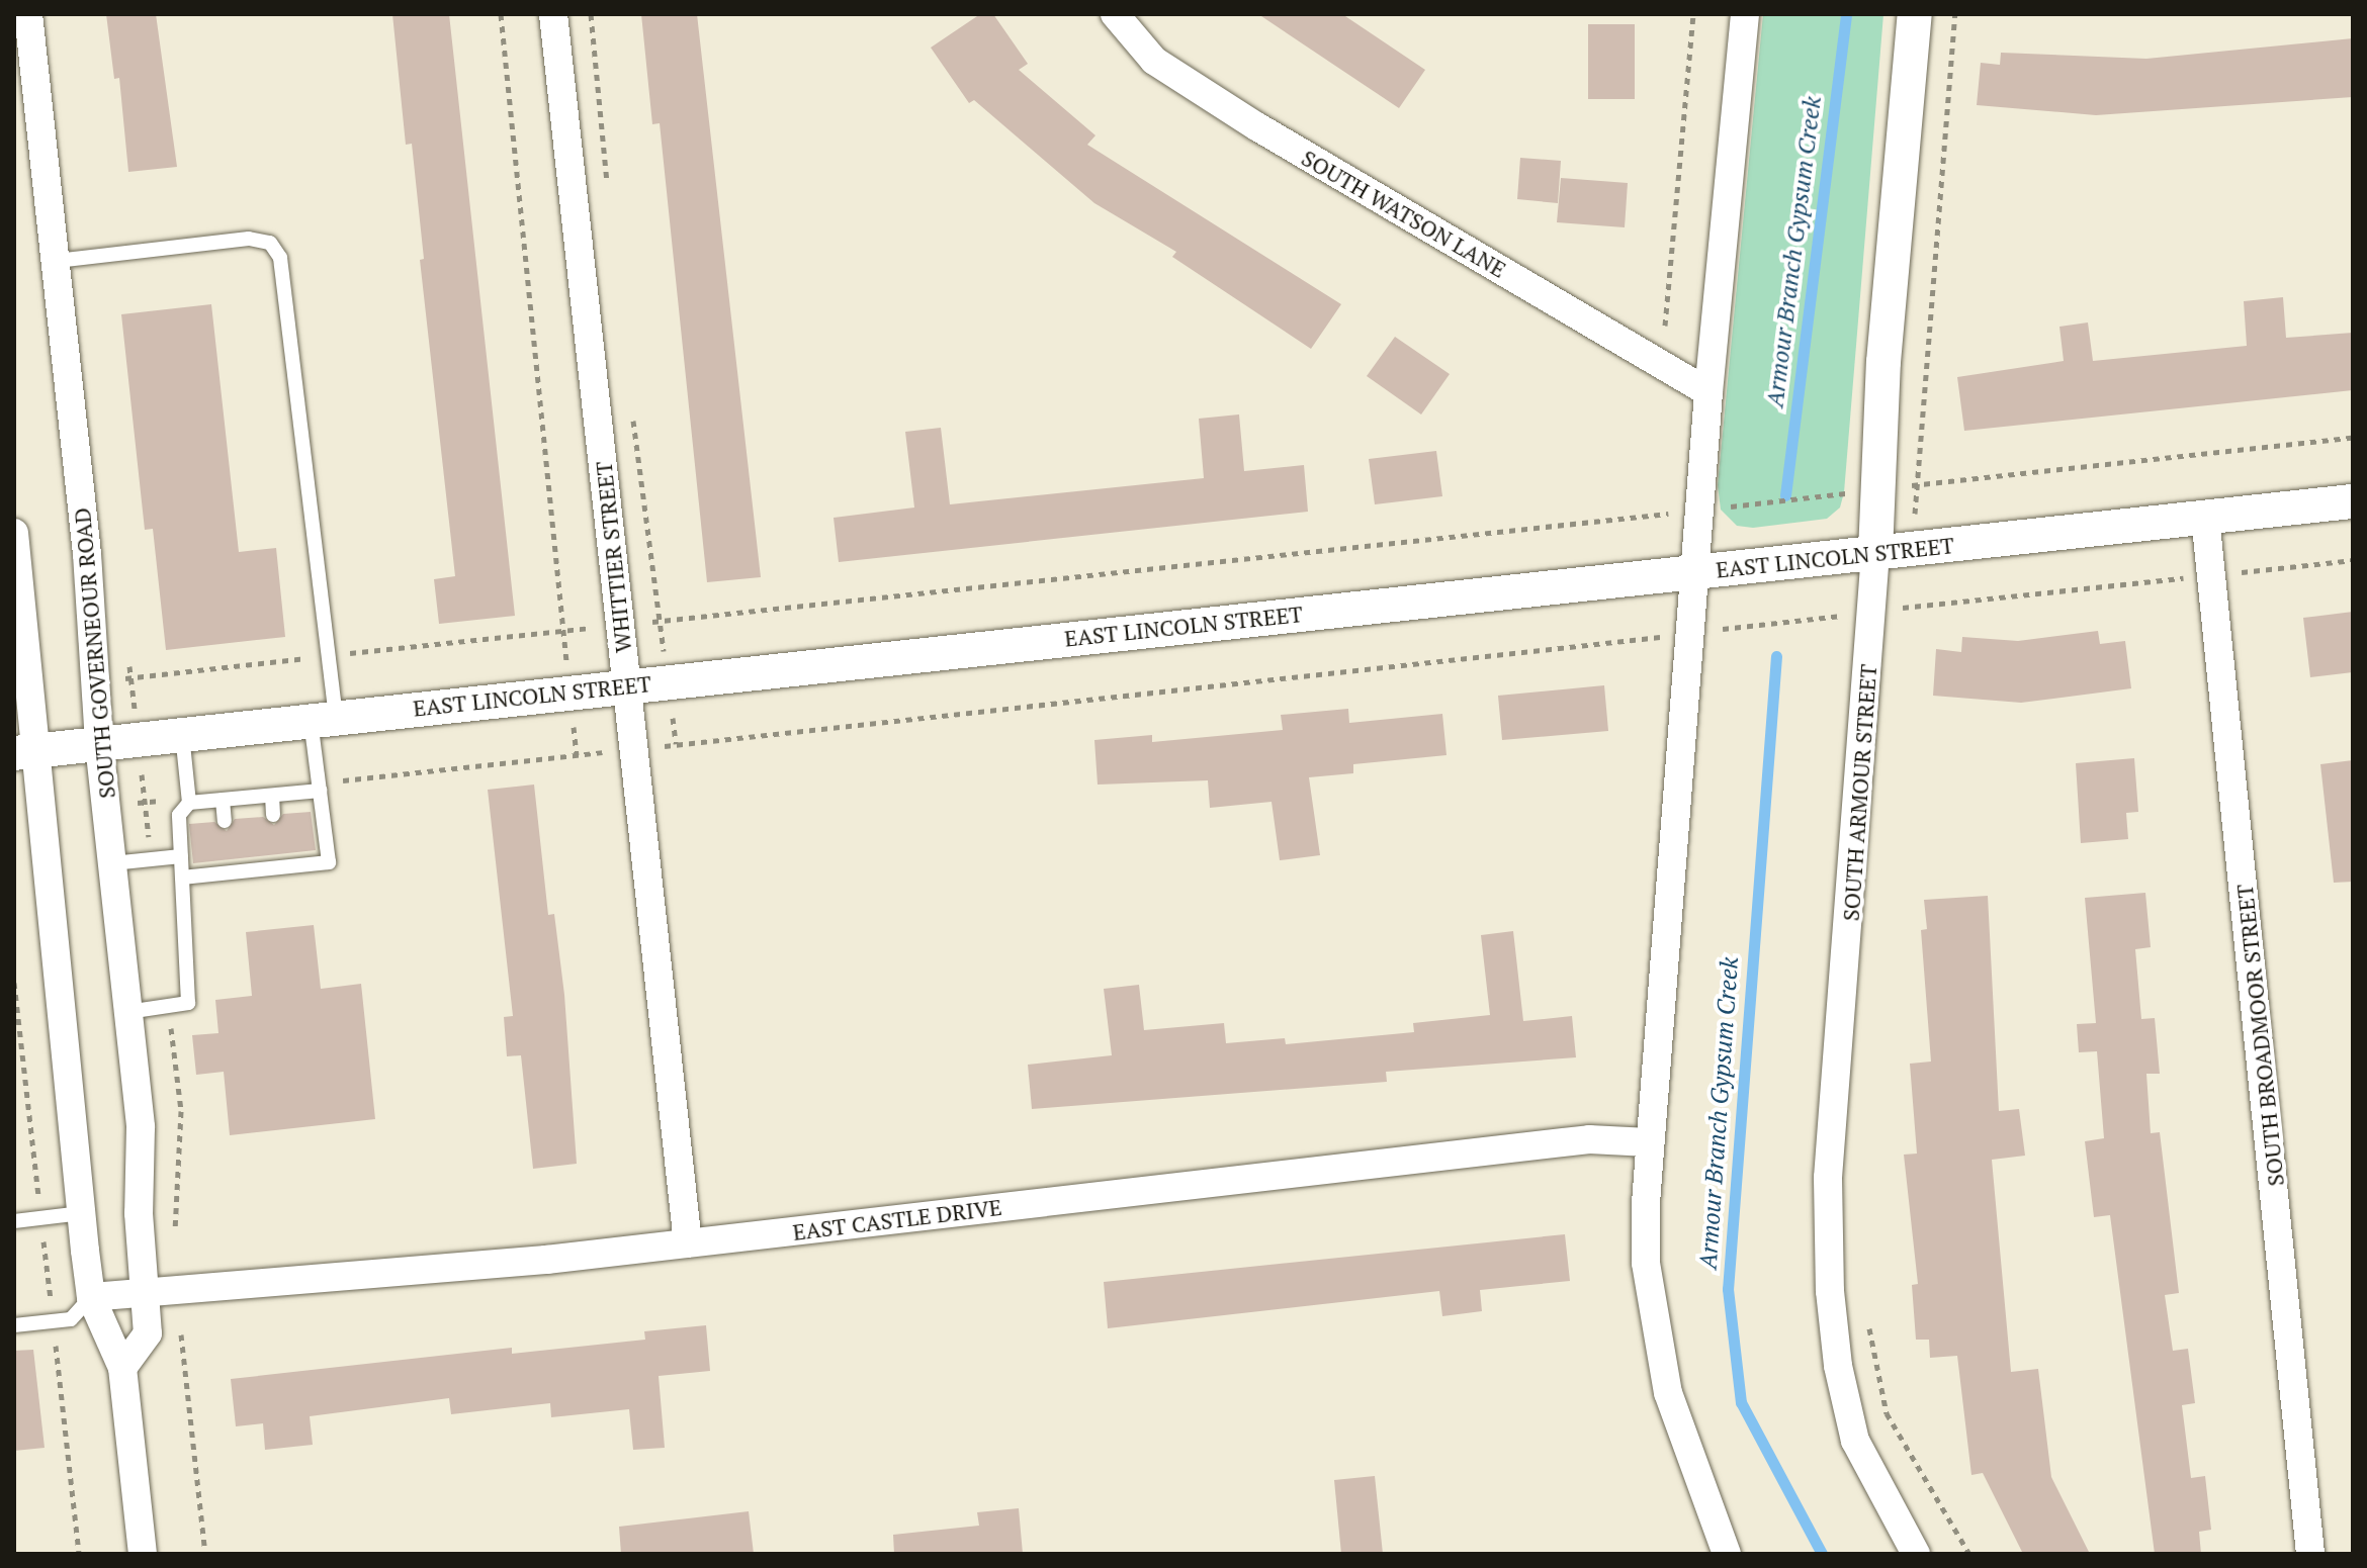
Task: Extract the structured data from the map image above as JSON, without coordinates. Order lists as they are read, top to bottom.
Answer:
{
  "streets": {
    "street": [
      "SOUTH WATSON LANE",
      "WHITTIER STREET",
      "EAST LINCOLN STREET",
      "SOUTH GOVERNEOUR ROAD",
      "SOUTH ARMOUR STREET",
      "SOUTH BROADMOOR STREET",
      "EAST CASTLE DRIVE"
    ]
  },
  "crossings": [
    ["WHITTIER STREET", "EAST LINCOLN STREET"],
    ["WHITTIER STREET", "EAST CASTLE DRIVE"],
    ["EAST LINCOLN STREET", "SOUTH GOVERNEOUR ROAD"],
    ["EAST LINCOLN STREET", "SOUTH ARMOUR STREET"],
    ["EAST LINCOLN STREET", "SOUTH BROADMOOR STREET"],
    ["SOUTH GOVERNEOUR ROAD", "EAST CASTLE DRIVE"]
  ],
  "water": ["Armour Branch Gypsum Creek"]
}
